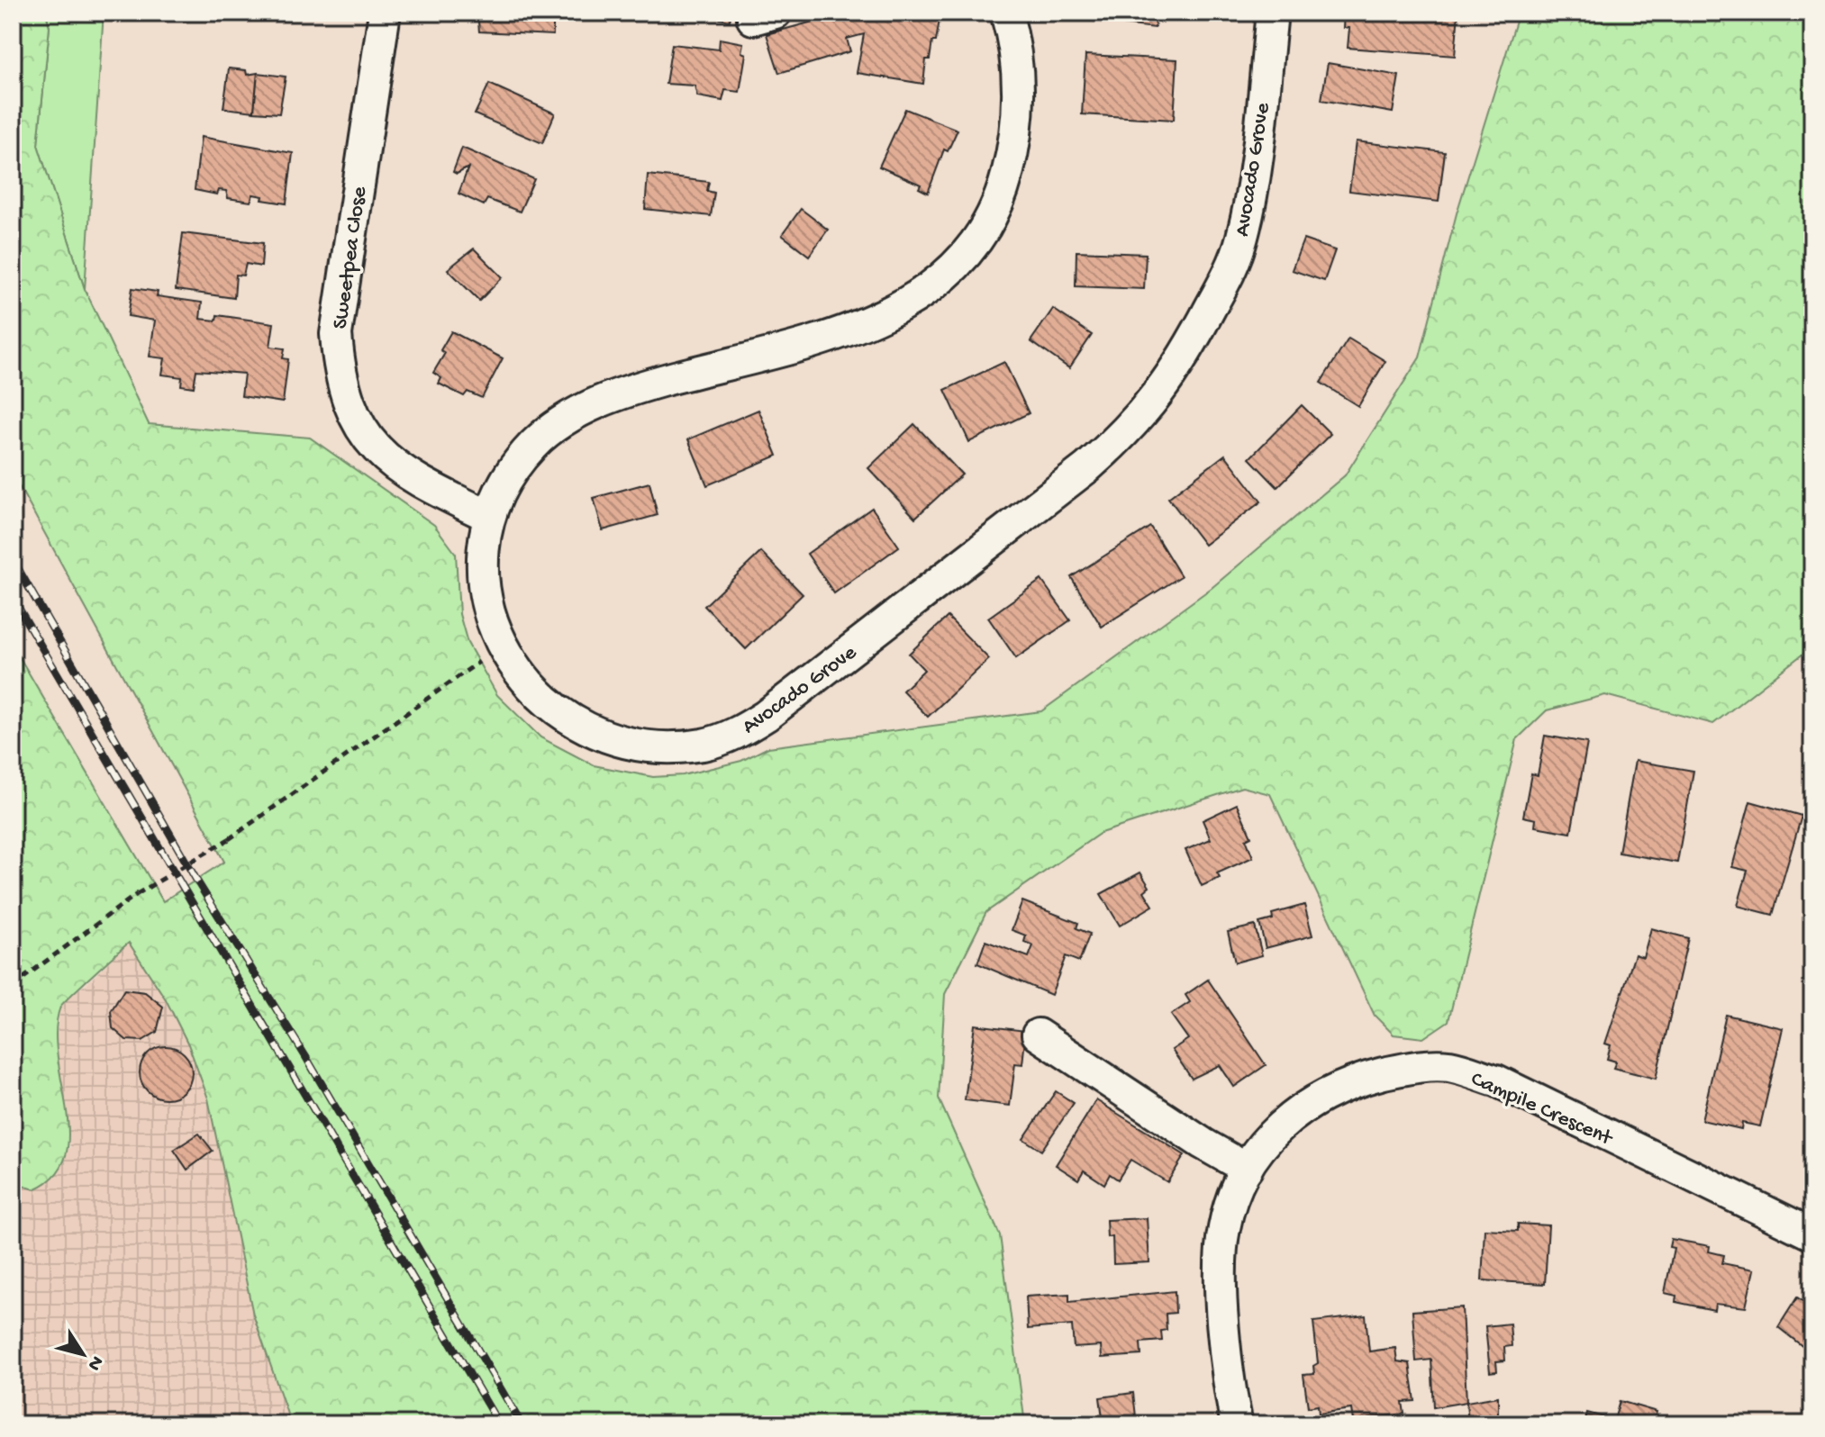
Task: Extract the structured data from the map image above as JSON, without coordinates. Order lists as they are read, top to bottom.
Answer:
{
  "streets": {
    "street": ["Avocado Grove", "Sweetpea Close", "Campile Crescent"]
  },
  "crossings": [
    ["Avocado Grove", "Sweetpea Close"]
  ],
  "north": "bottom right"
}
